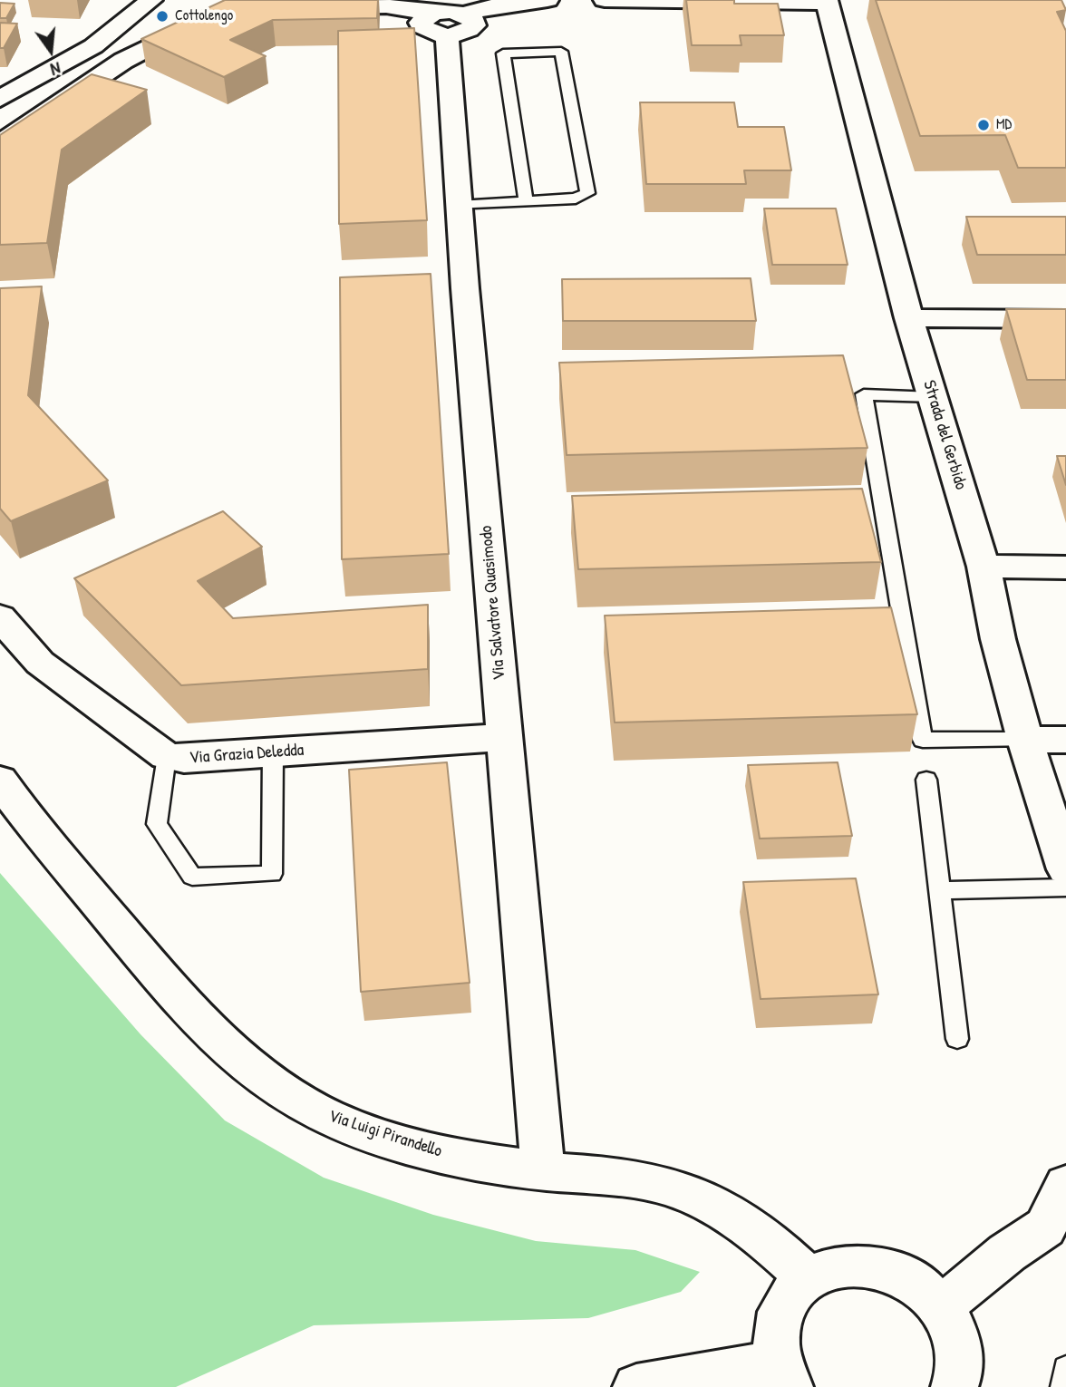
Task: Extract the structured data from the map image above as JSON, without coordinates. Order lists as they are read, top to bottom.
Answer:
{
  "streets": {
    "street": [
      "Strada del Gerbido",
      "Via Salvatore Quasimodo",
      "Via Grazia Deledda",
      "Via Luigi Pirandello"
    ]
  },
  "crossings": [
    ["Via Salvatore Quasimodo", "Via Grazia Deledda"],
    ["Via Salvatore Quasimodo", "Via Luigi Pirandello"]
  ],
  "places": ["Cottolengo", "MD"],
  "north": "bottom"
}
